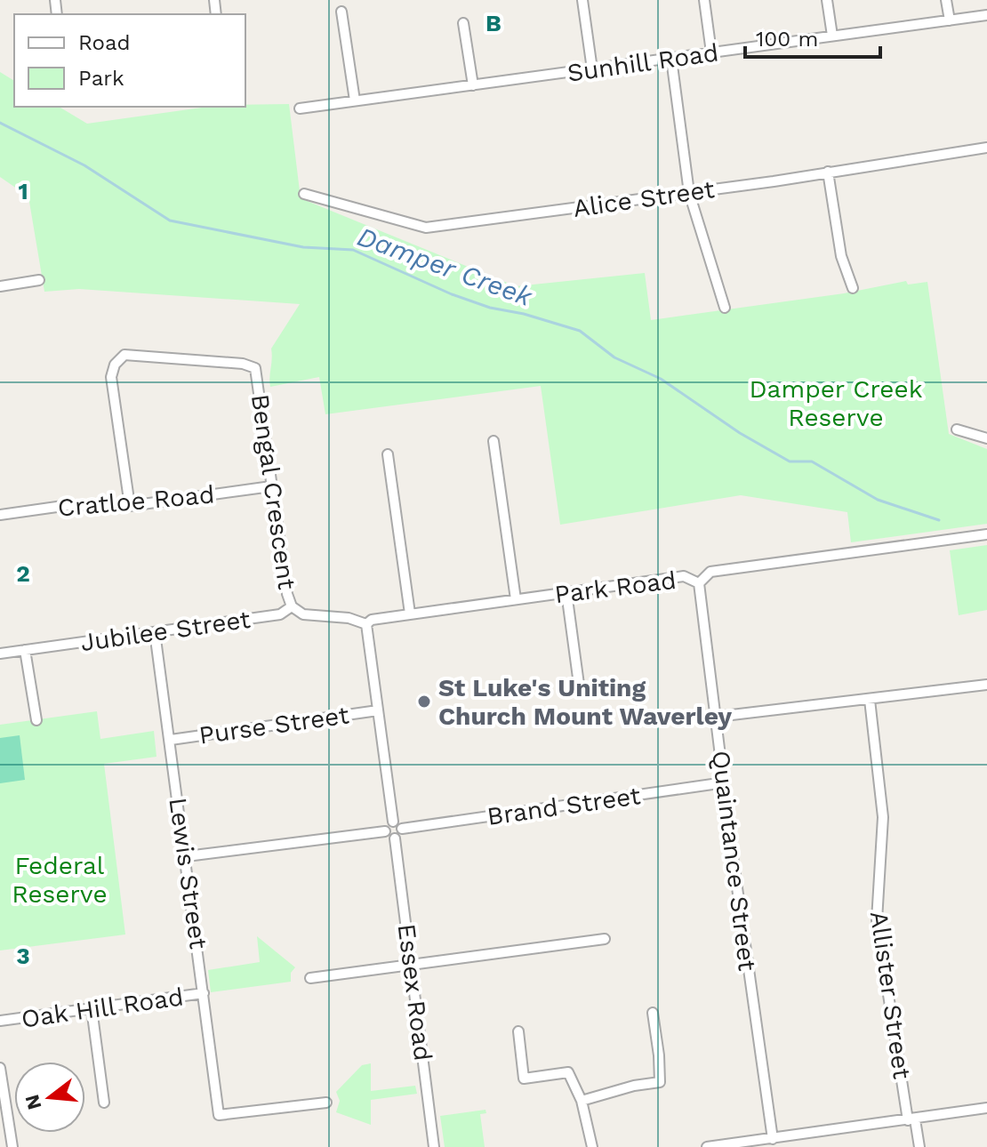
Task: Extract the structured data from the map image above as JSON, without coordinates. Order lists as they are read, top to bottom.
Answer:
{
  "streets": {
    "street": [
      "Sunhill Road",
      "Alice Street",
      "Bengal Crescent",
      "Cratloe Road",
      "Park Road",
      "Jubilee Street",
      "Purse Street",
      "Brand Street",
      "Quaintance Street",
      "Lewis Street",
      "Essex Road",
      "Allister Street",
      "Oak Hill Road"
    ]
  },
  "crossings": [
    ["Bengal Crescent", "Cratloe Road"],
    ["Bengal Crescent", "Jubilee Street"],
    ["Park Road", "Quaintance Street"],
    ["Jubilee Street", "Lewis Street"],
    ["Purse Street", "Lewis Street"],
    ["Brand Street", "Quaintance Street"],
    ["Brand Street", "Essex Road"],
    ["Lewis Street", "Oak Hill Road"]
  ],
  "water": ["Damper Creek"],
  "parks": ["Damper Creek Reserve", "Federal Reserve"],
  "places": ["St Luke's Uniting Church Mount Waverley"],
  "legend": ["Road", "Park"],
  "scale_bar": "100 m",
  "north": "left",
  "grid": {
    "columns": ["B"],
    "rows": ["1", "2", "3"]
  }
}
